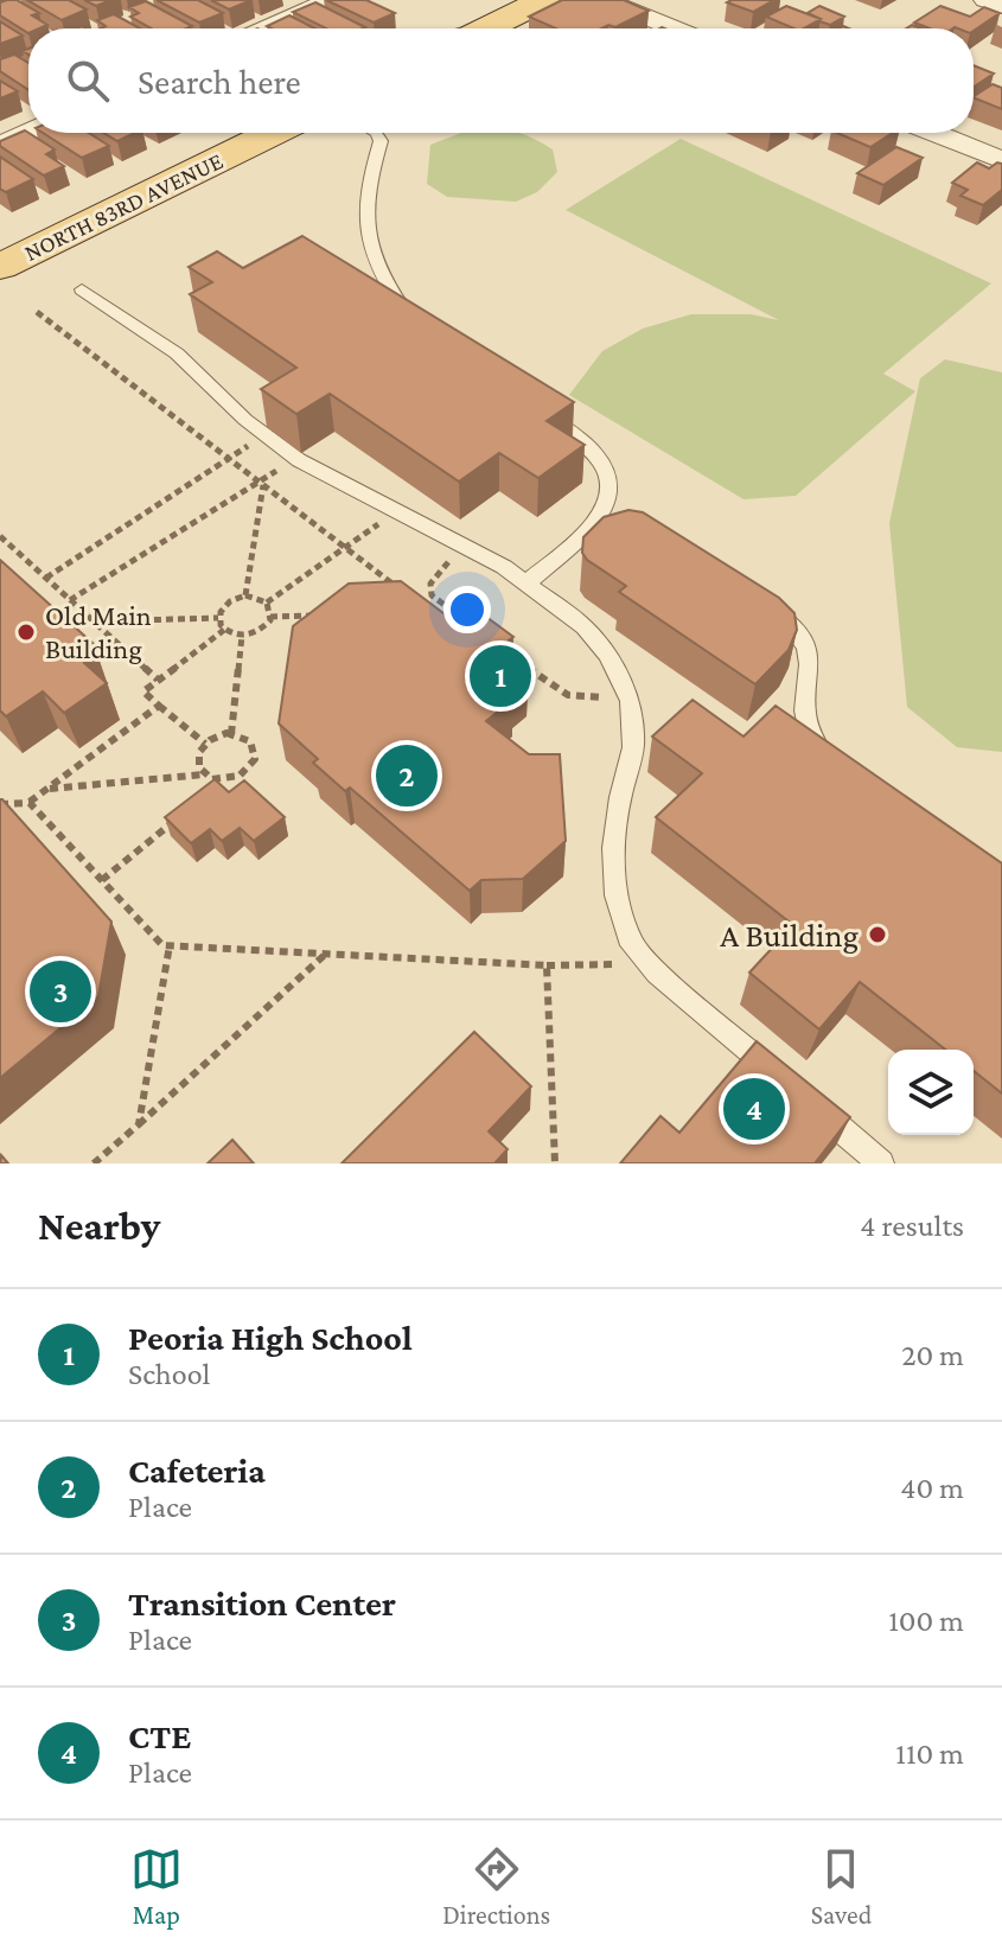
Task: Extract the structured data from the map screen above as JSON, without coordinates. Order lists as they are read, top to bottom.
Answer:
{
  "streets": {
    "main road": ["NORTH 83RD AVENUE"]
  },
  "places": ["Old Main Building", "A Building"],
  "page": {
    "search": "Search here",
    "pins": [
      "1",
      "2",
      "3",
      "4"
    ],
    "heading": ["Nearby", "4 results"],
    "list": [
      {
        "mark": "1",
        "name": "Peoria High School",
        "note": "School",
        "value": "20 m"
      },
      {
        "mark": "2",
        "name": "Cafeteria",
        "note": "Place",
        "value": "40 m"
      },
      {
        "mark": "3",
        "name": "Transition Center",
        "note": "Place",
        "value": "100 m"
      },
      {
        "mark": "4",
        "name": "CTE",
        "note": "Place",
        "value": "110 m"
      }
    ],
    "nav": ["Map", "Directions", "Saved"]
  }
}
